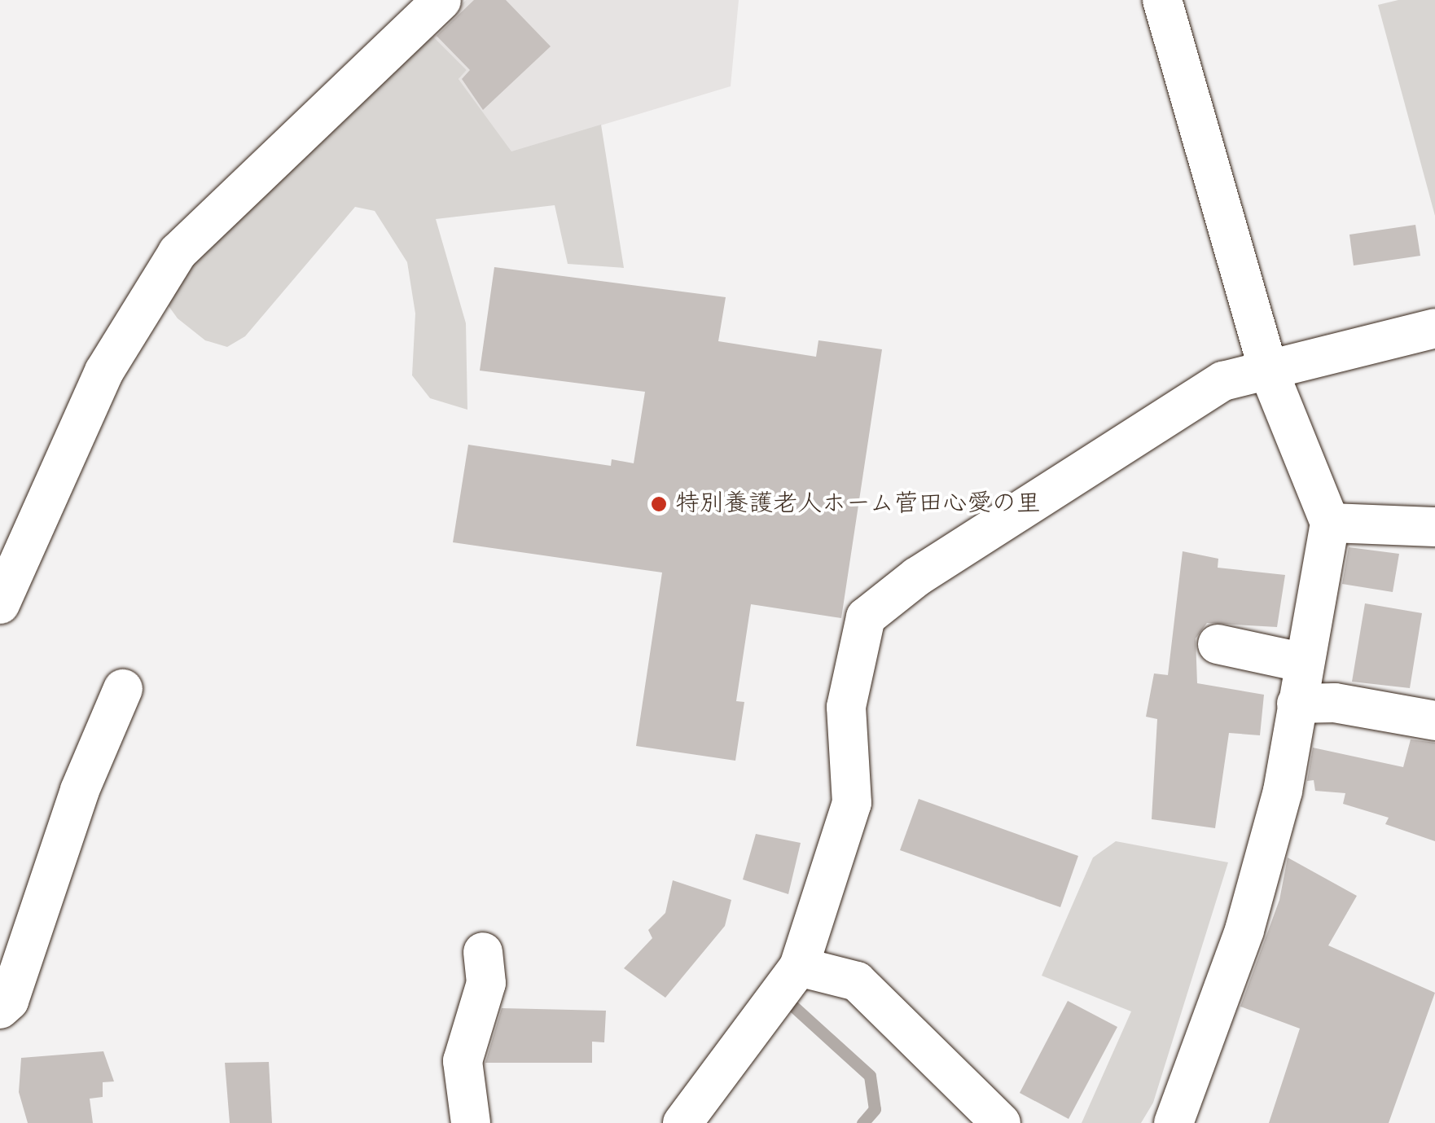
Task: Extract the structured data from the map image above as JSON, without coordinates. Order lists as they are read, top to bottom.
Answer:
{
  "places": ["特別養護老人ホーム菅田心愛の里"]
}
